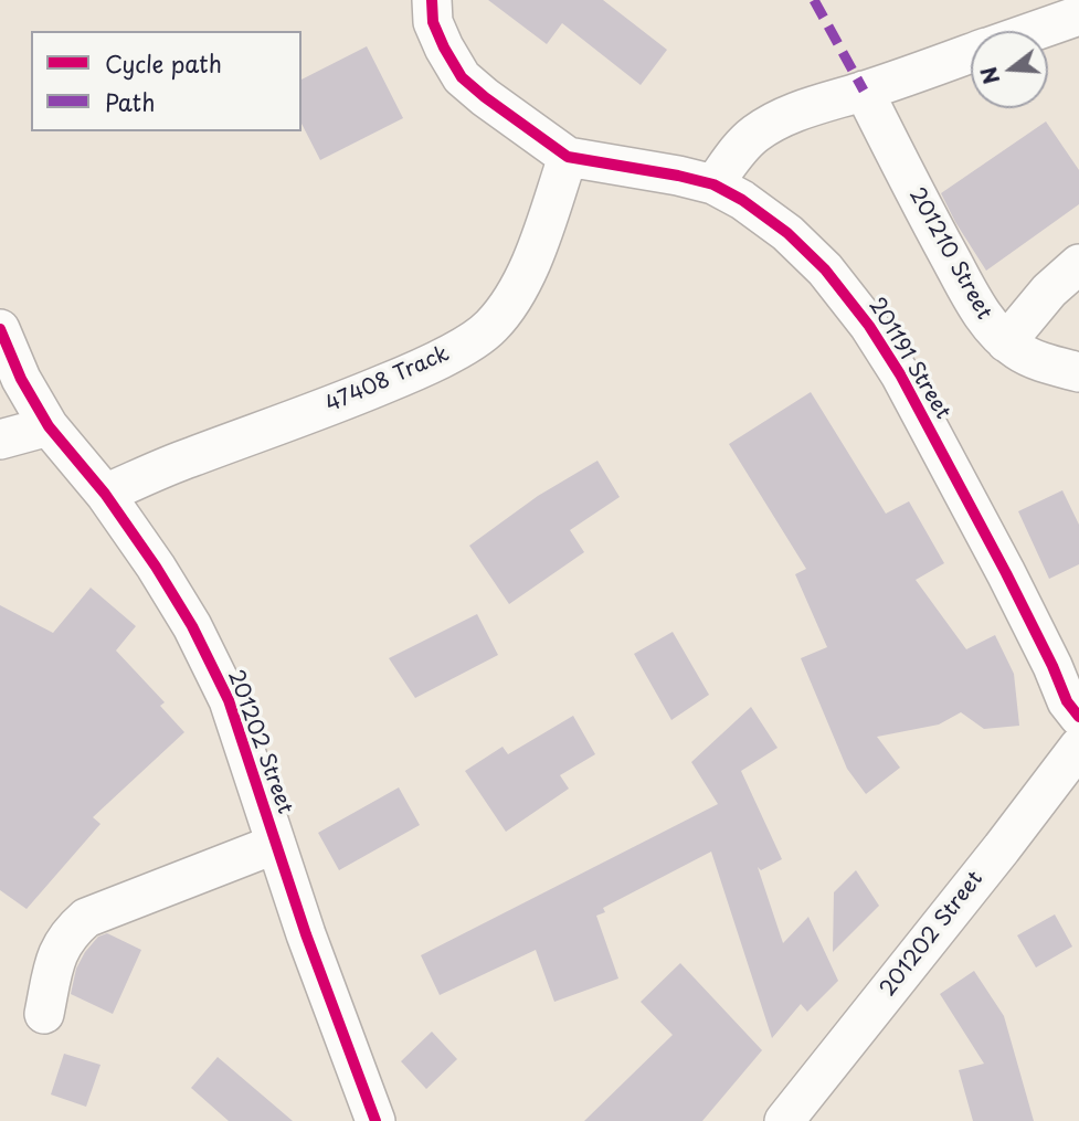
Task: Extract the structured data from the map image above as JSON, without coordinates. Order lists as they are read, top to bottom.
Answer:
{
  "streets": {
    "street": [
      "201210 Street",
      "201191 Street",
      "47408 Track",
      "201202 Street"
    ]
  },
  "crossings": [
    ["201191 Street", "47408 Track"],
    ["47408 Track", "201202 Street"]
  ],
  "legend": ["Cycle path", "Path"],
  "north": "left"
}
